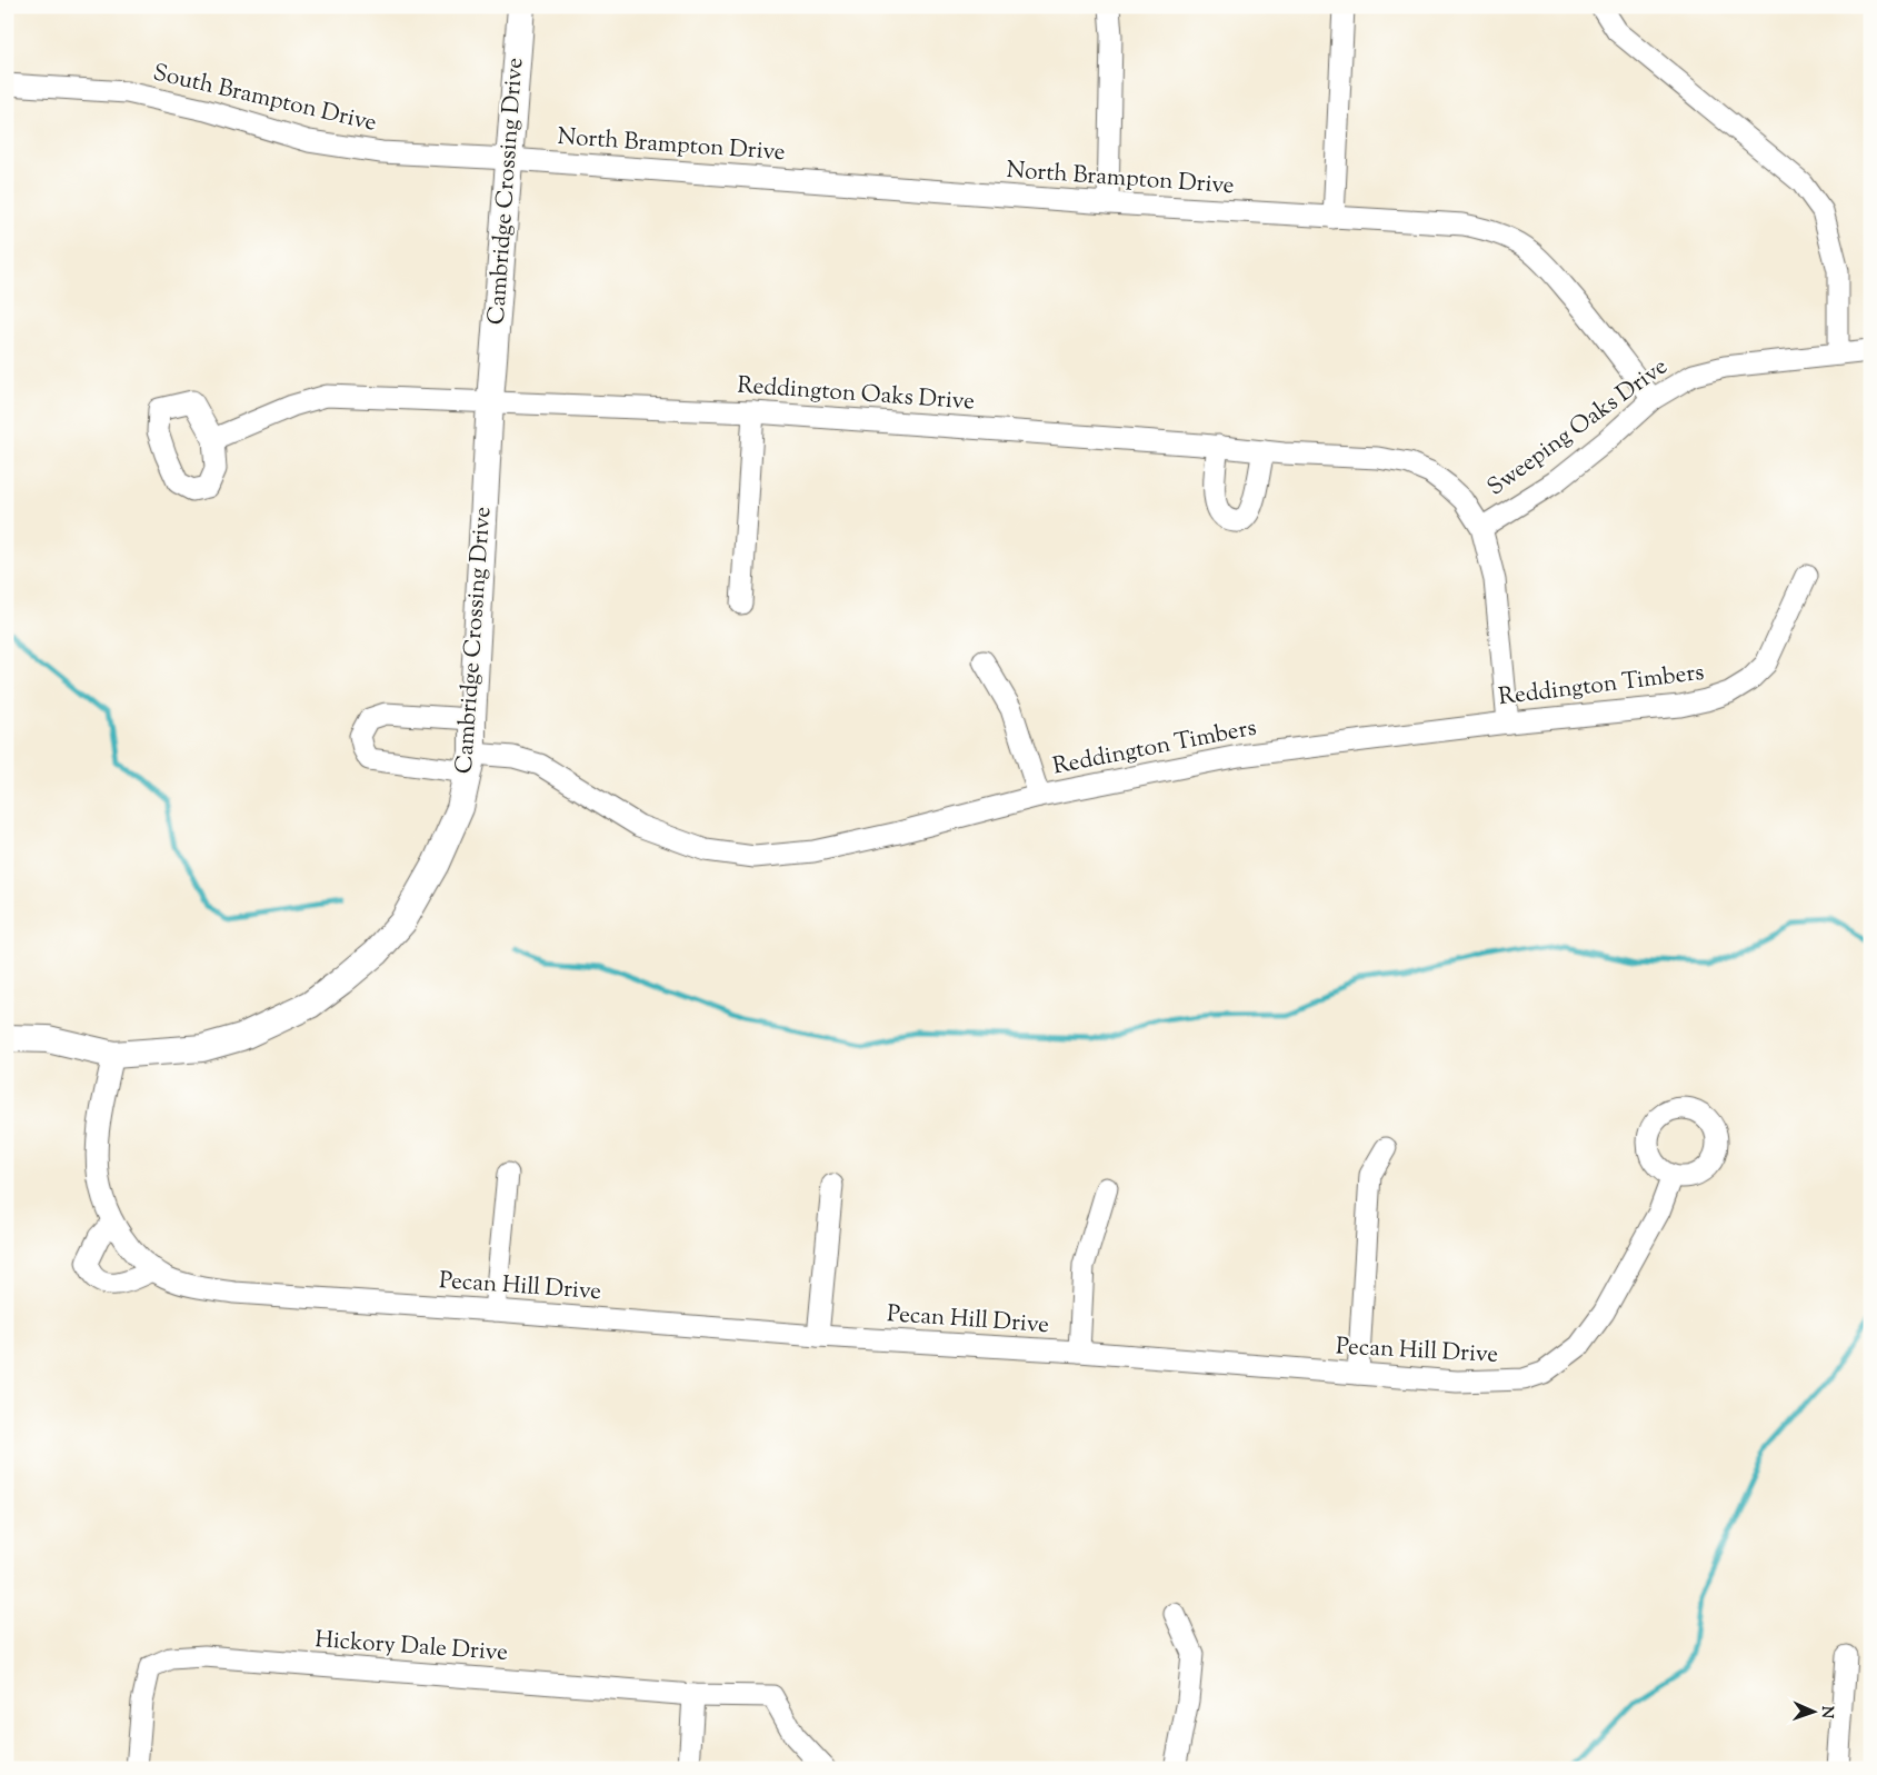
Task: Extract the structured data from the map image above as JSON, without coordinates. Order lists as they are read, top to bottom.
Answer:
{
  "streets": {
    "street": [
      "South Brampton Drive",
      "North Brampton Drive",
      "Cambridge Crossing Drive",
      "Reddington Oaks Drive",
      "Sweeping Oaks Drive",
      "Reddington Timbers",
      "Pecan Hill Drive",
      "Hickory Dale Drive"
    ]
  },
  "crossings": [
    ["South Brampton Drive", "North Brampton Drive"],
    ["South Brampton Drive", "Cambridge Crossing Drive"],
    ["North Brampton Drive", "Cambridge Crossing Drive"],
    ["North Brampton Drive", "Sweeping Oaks Drive"],
    ["Cambridge Crossing Drive", "Reddington Oaks Drive"],
    ["Cambridge Crossing Drive", "Reddington Timbers"],
    ["Cambridge Crossing Drive", "Pecan Hill Drive"],
    ["Reddington Oaks Drive", "Sweeping Oaks Drive"],
    ["Reddington Oaks Drive", "Reddington Timbers"]
  ],
  "north": "right"
}
